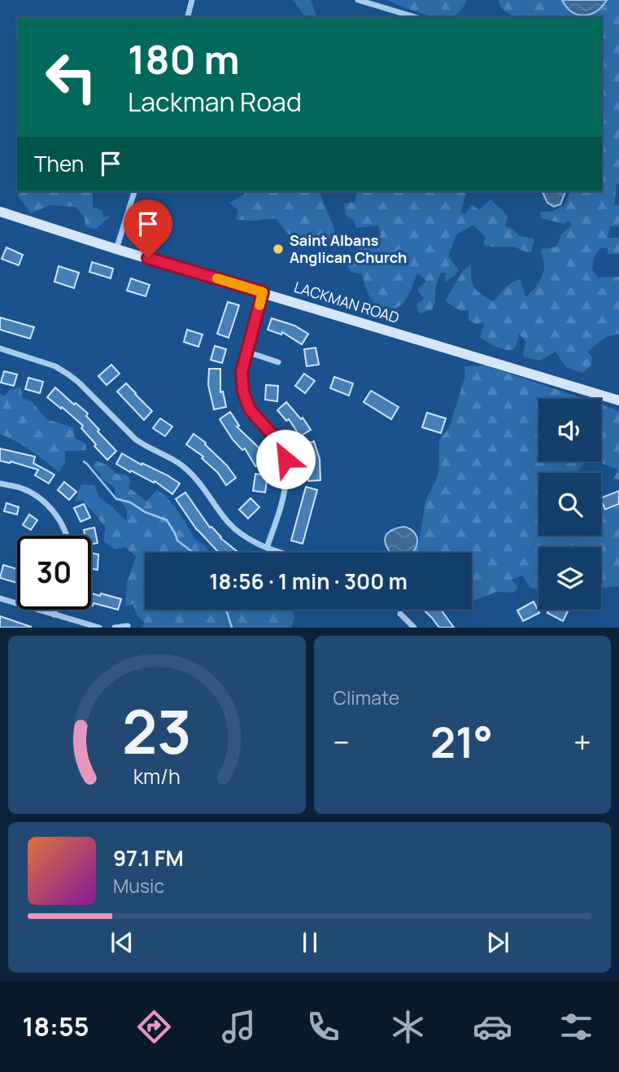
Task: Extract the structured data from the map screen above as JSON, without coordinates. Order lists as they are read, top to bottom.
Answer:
{
  "streets": {
    "main road": ["LACKMAN ROAD"]
  },
  "places": ["Saint Albans Anglican Church"],
  "page": {
    "turn": ["180 m", "Lackman Road"],
    "then": "Then",
    "limit": "30",
    "trip": "18:56 · 1 min · 300 m",
    "tile": "Climate",
    "heat": ["−", "21°", "+"],
    "song": ["97.1 FM", "Music"],
    "tabs": "18:55",
    "gauge": ["23", "km/h"]
  }
}
